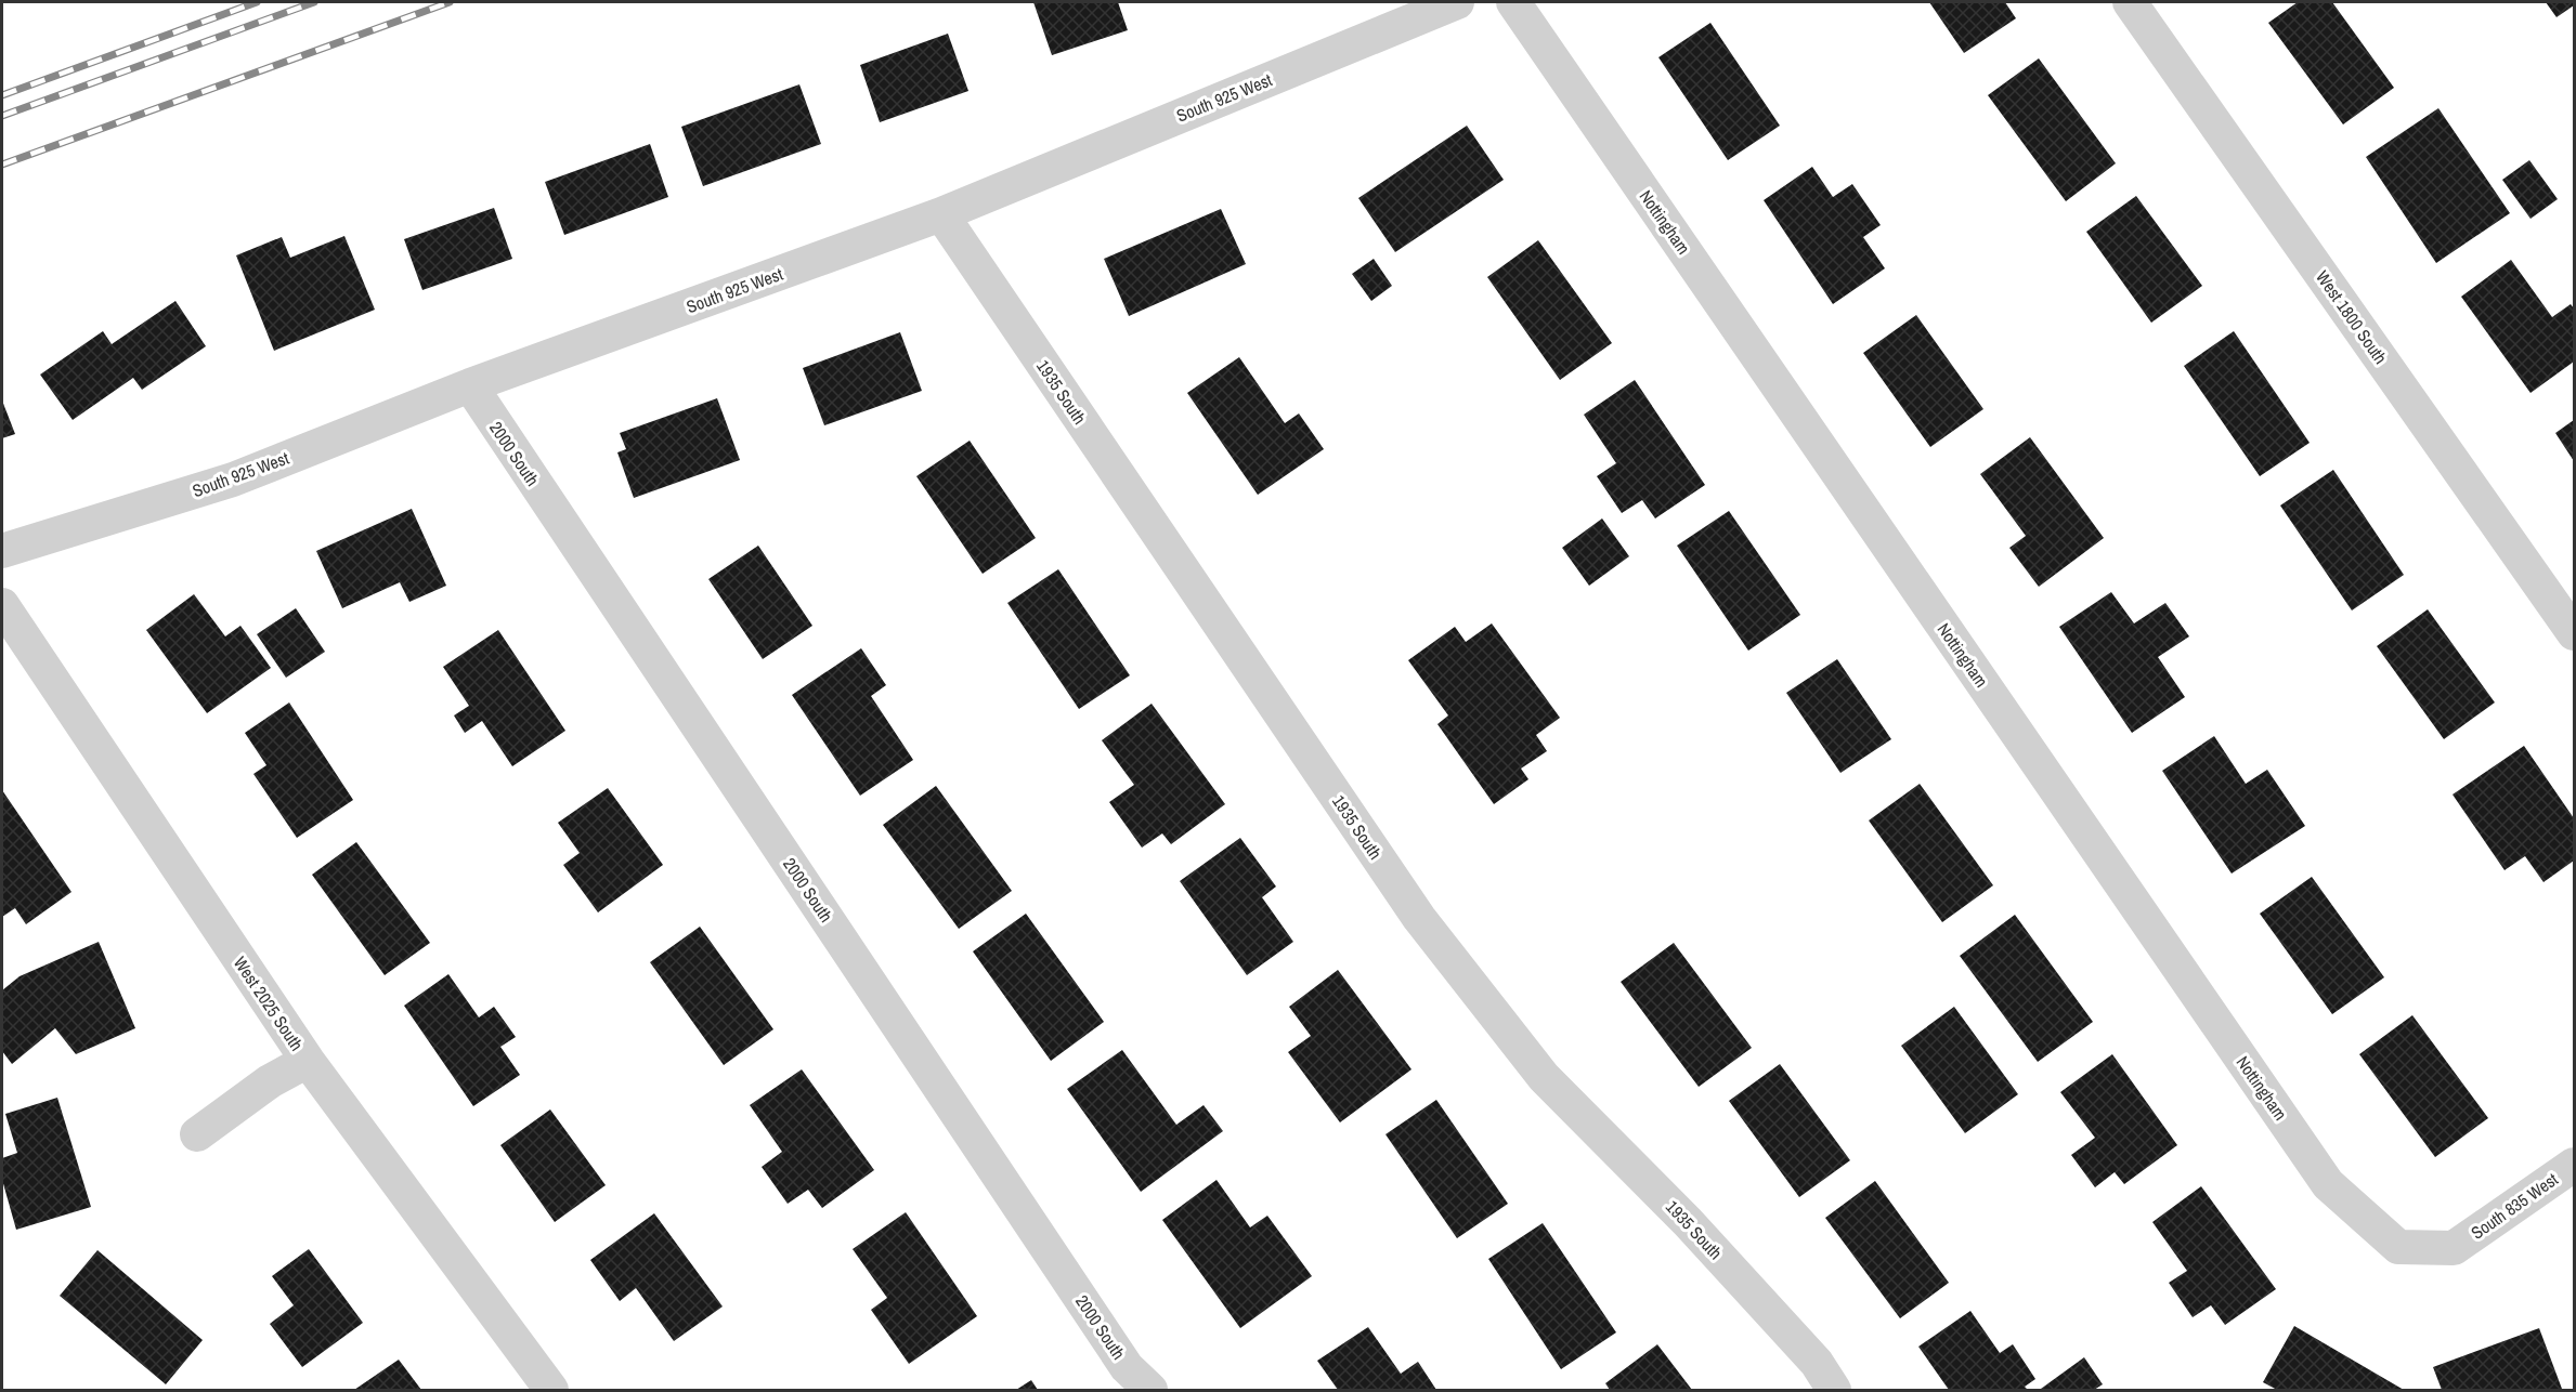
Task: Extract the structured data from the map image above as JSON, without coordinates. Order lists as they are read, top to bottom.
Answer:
{
  "streets": {
    "street": [
      "South 925 West",
      "Nottingham",
      "West 1800 South",
      "1935 South",
      "2000 South",
      "West 2025 South",
      "South 835 West"
    ]
  },
  "crossings": [
    ["South 925 West", "1935 South"],
    ["South 925 West", "2000 South"],
    ["Nottingham", "South 835 West"]
  ]
}
